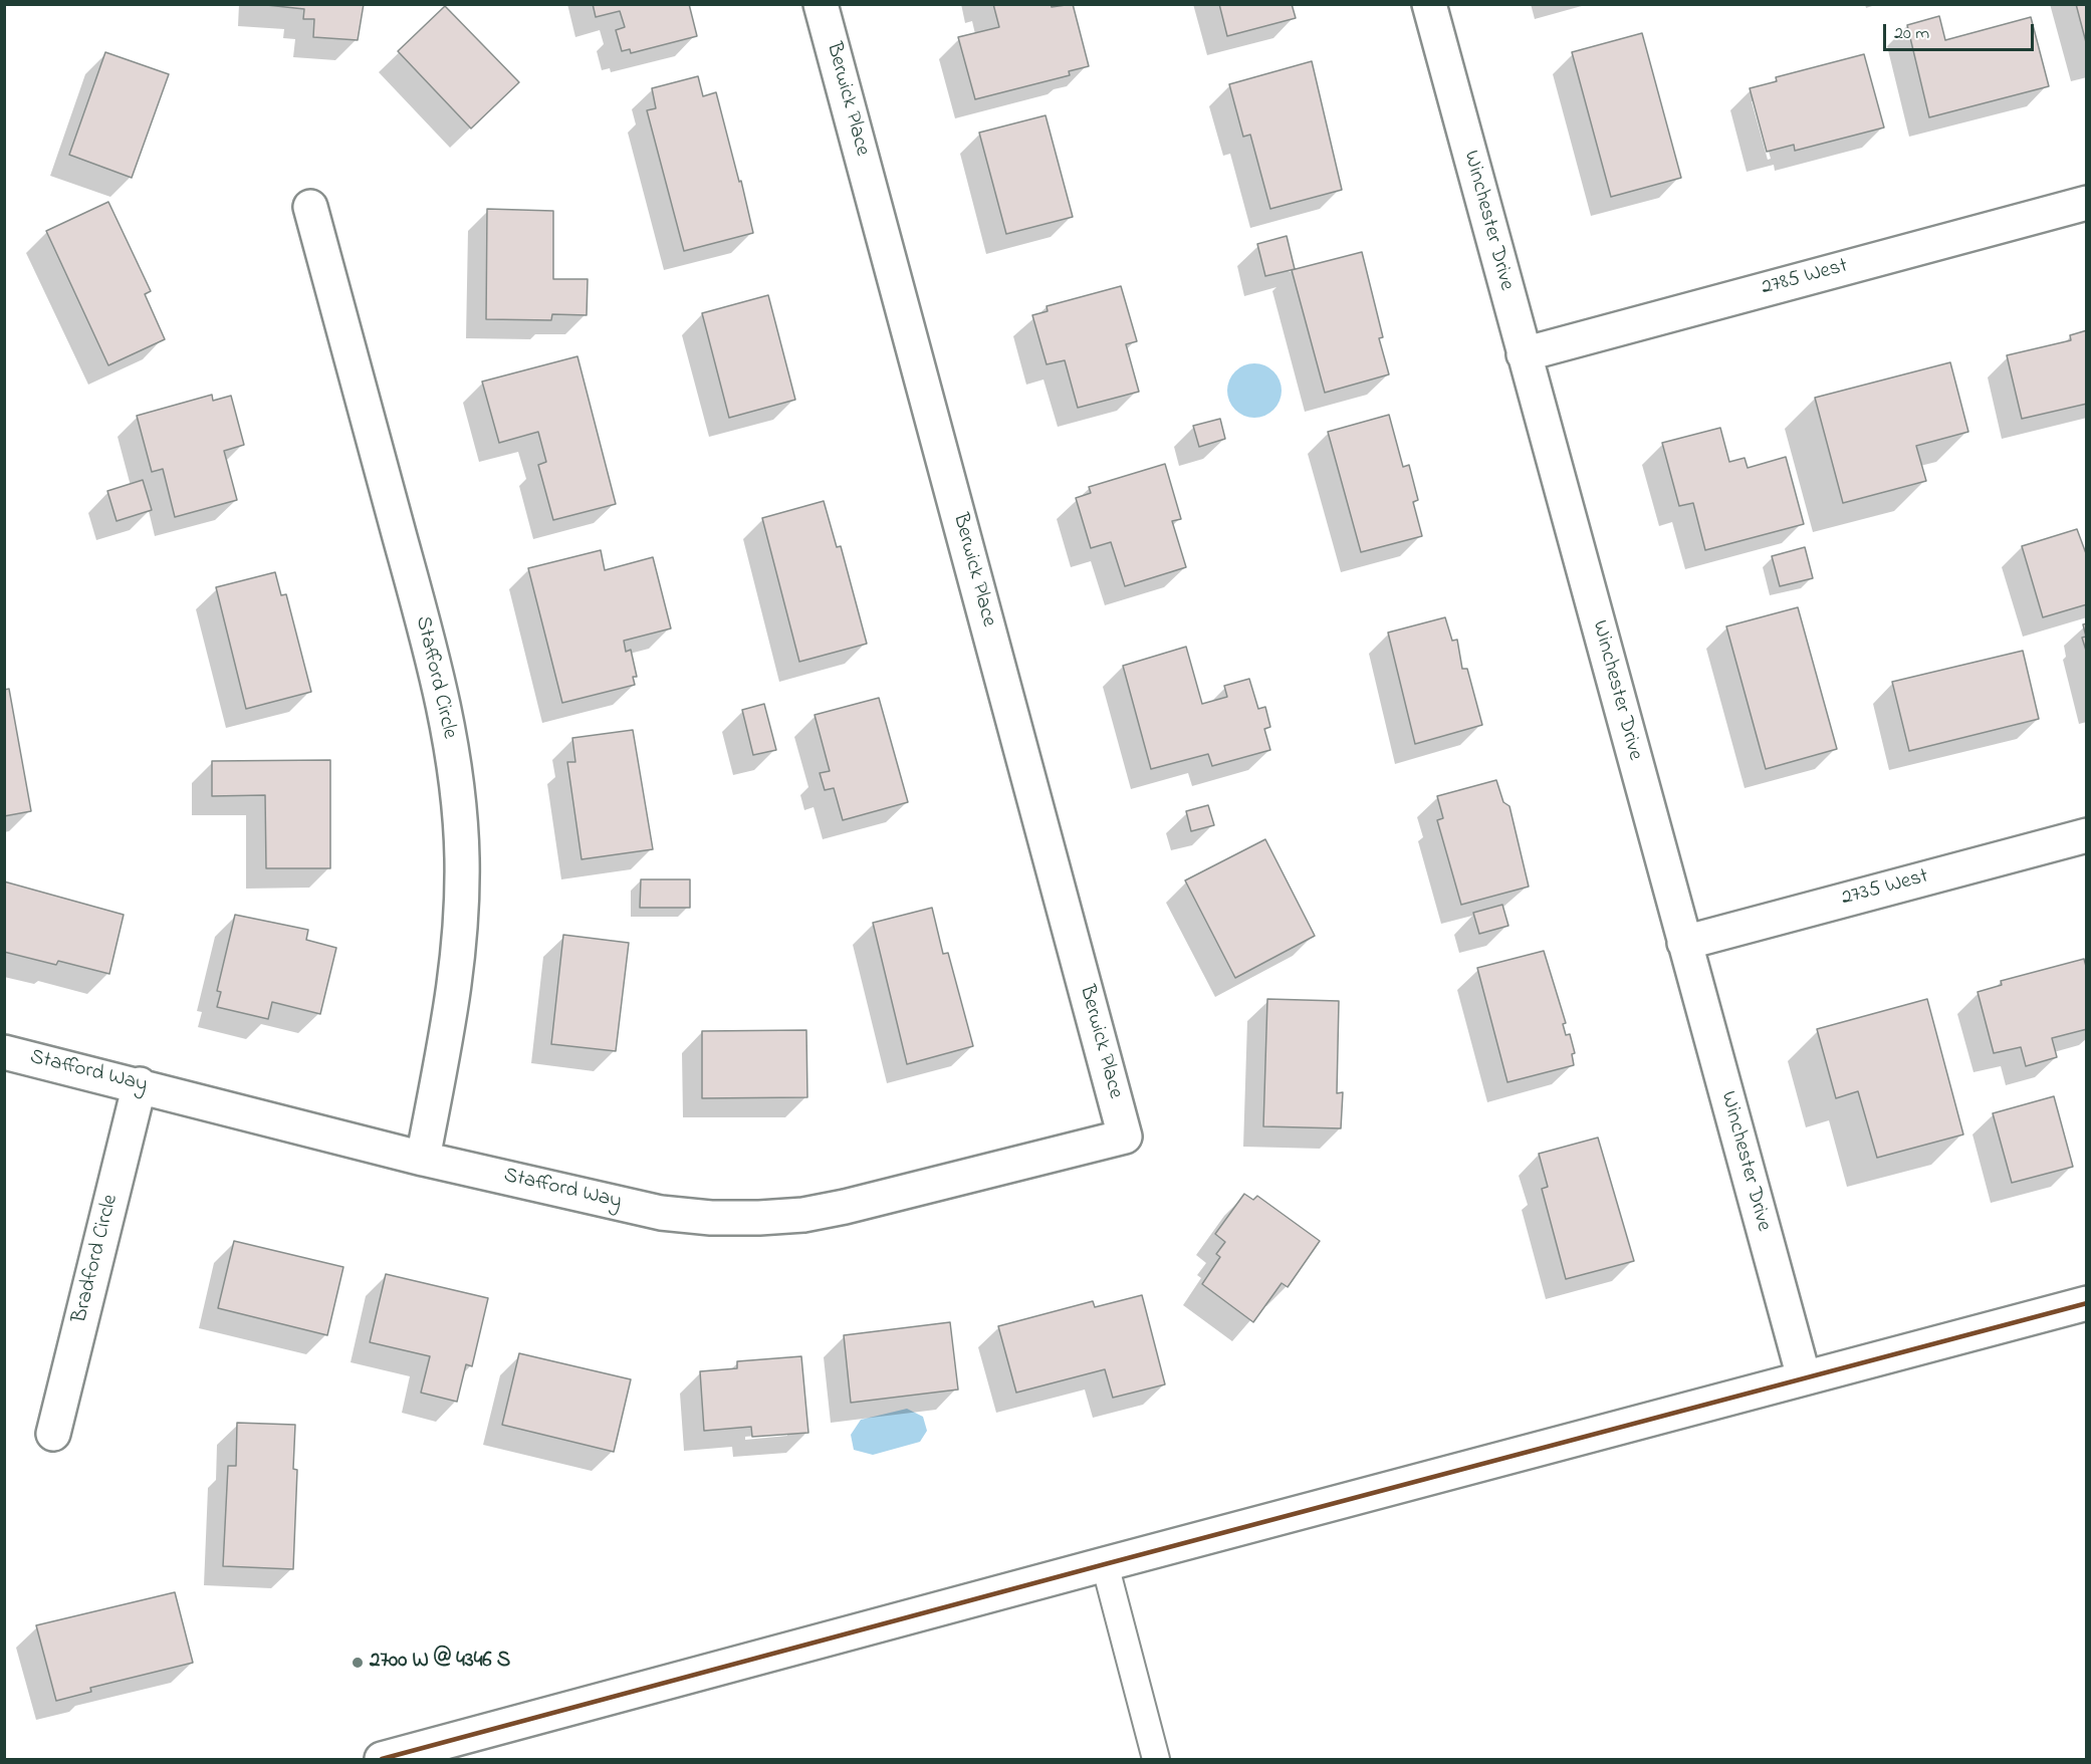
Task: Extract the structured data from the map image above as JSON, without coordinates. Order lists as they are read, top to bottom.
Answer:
{
  "streets": {
    "street": [
      "Berwick Place",
      "Winchester Drive",
      "2785 West",
      "Stafford Circle",
      "2735 West",
      "Stafford Way",
      "Bradford Circle"
    ]
  },
  "crossings": [
    ["Berwick Place", "Stafford Way"],
    ["Winchester Drive", "2785 West"],
    ["Winchester Drive", "2735 West"],
    ["Stafford Circle", "Stafford Way"],
    ["Stafford Way", "Bradford Circle"]
  ],
  "places": ["2700 W @ 4346 S"],
  "scale_bar": "20 m"
}
